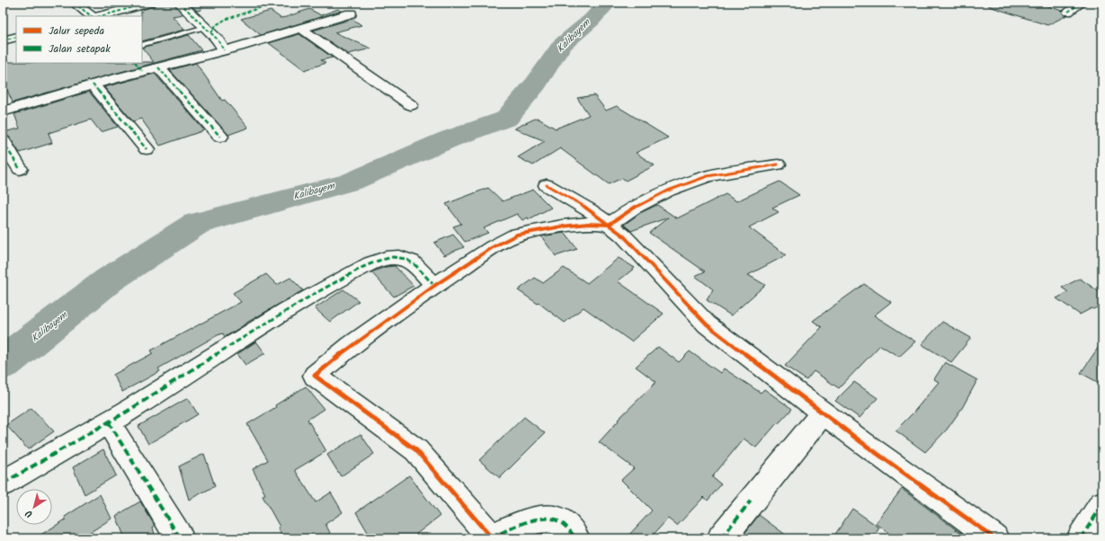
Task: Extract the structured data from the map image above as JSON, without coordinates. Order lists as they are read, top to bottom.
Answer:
{
  "water": ["Kalibayem"],
  "legend": ["Jalur sepeda", "Jalan setapak"],
  "north": "bottom left"
}
